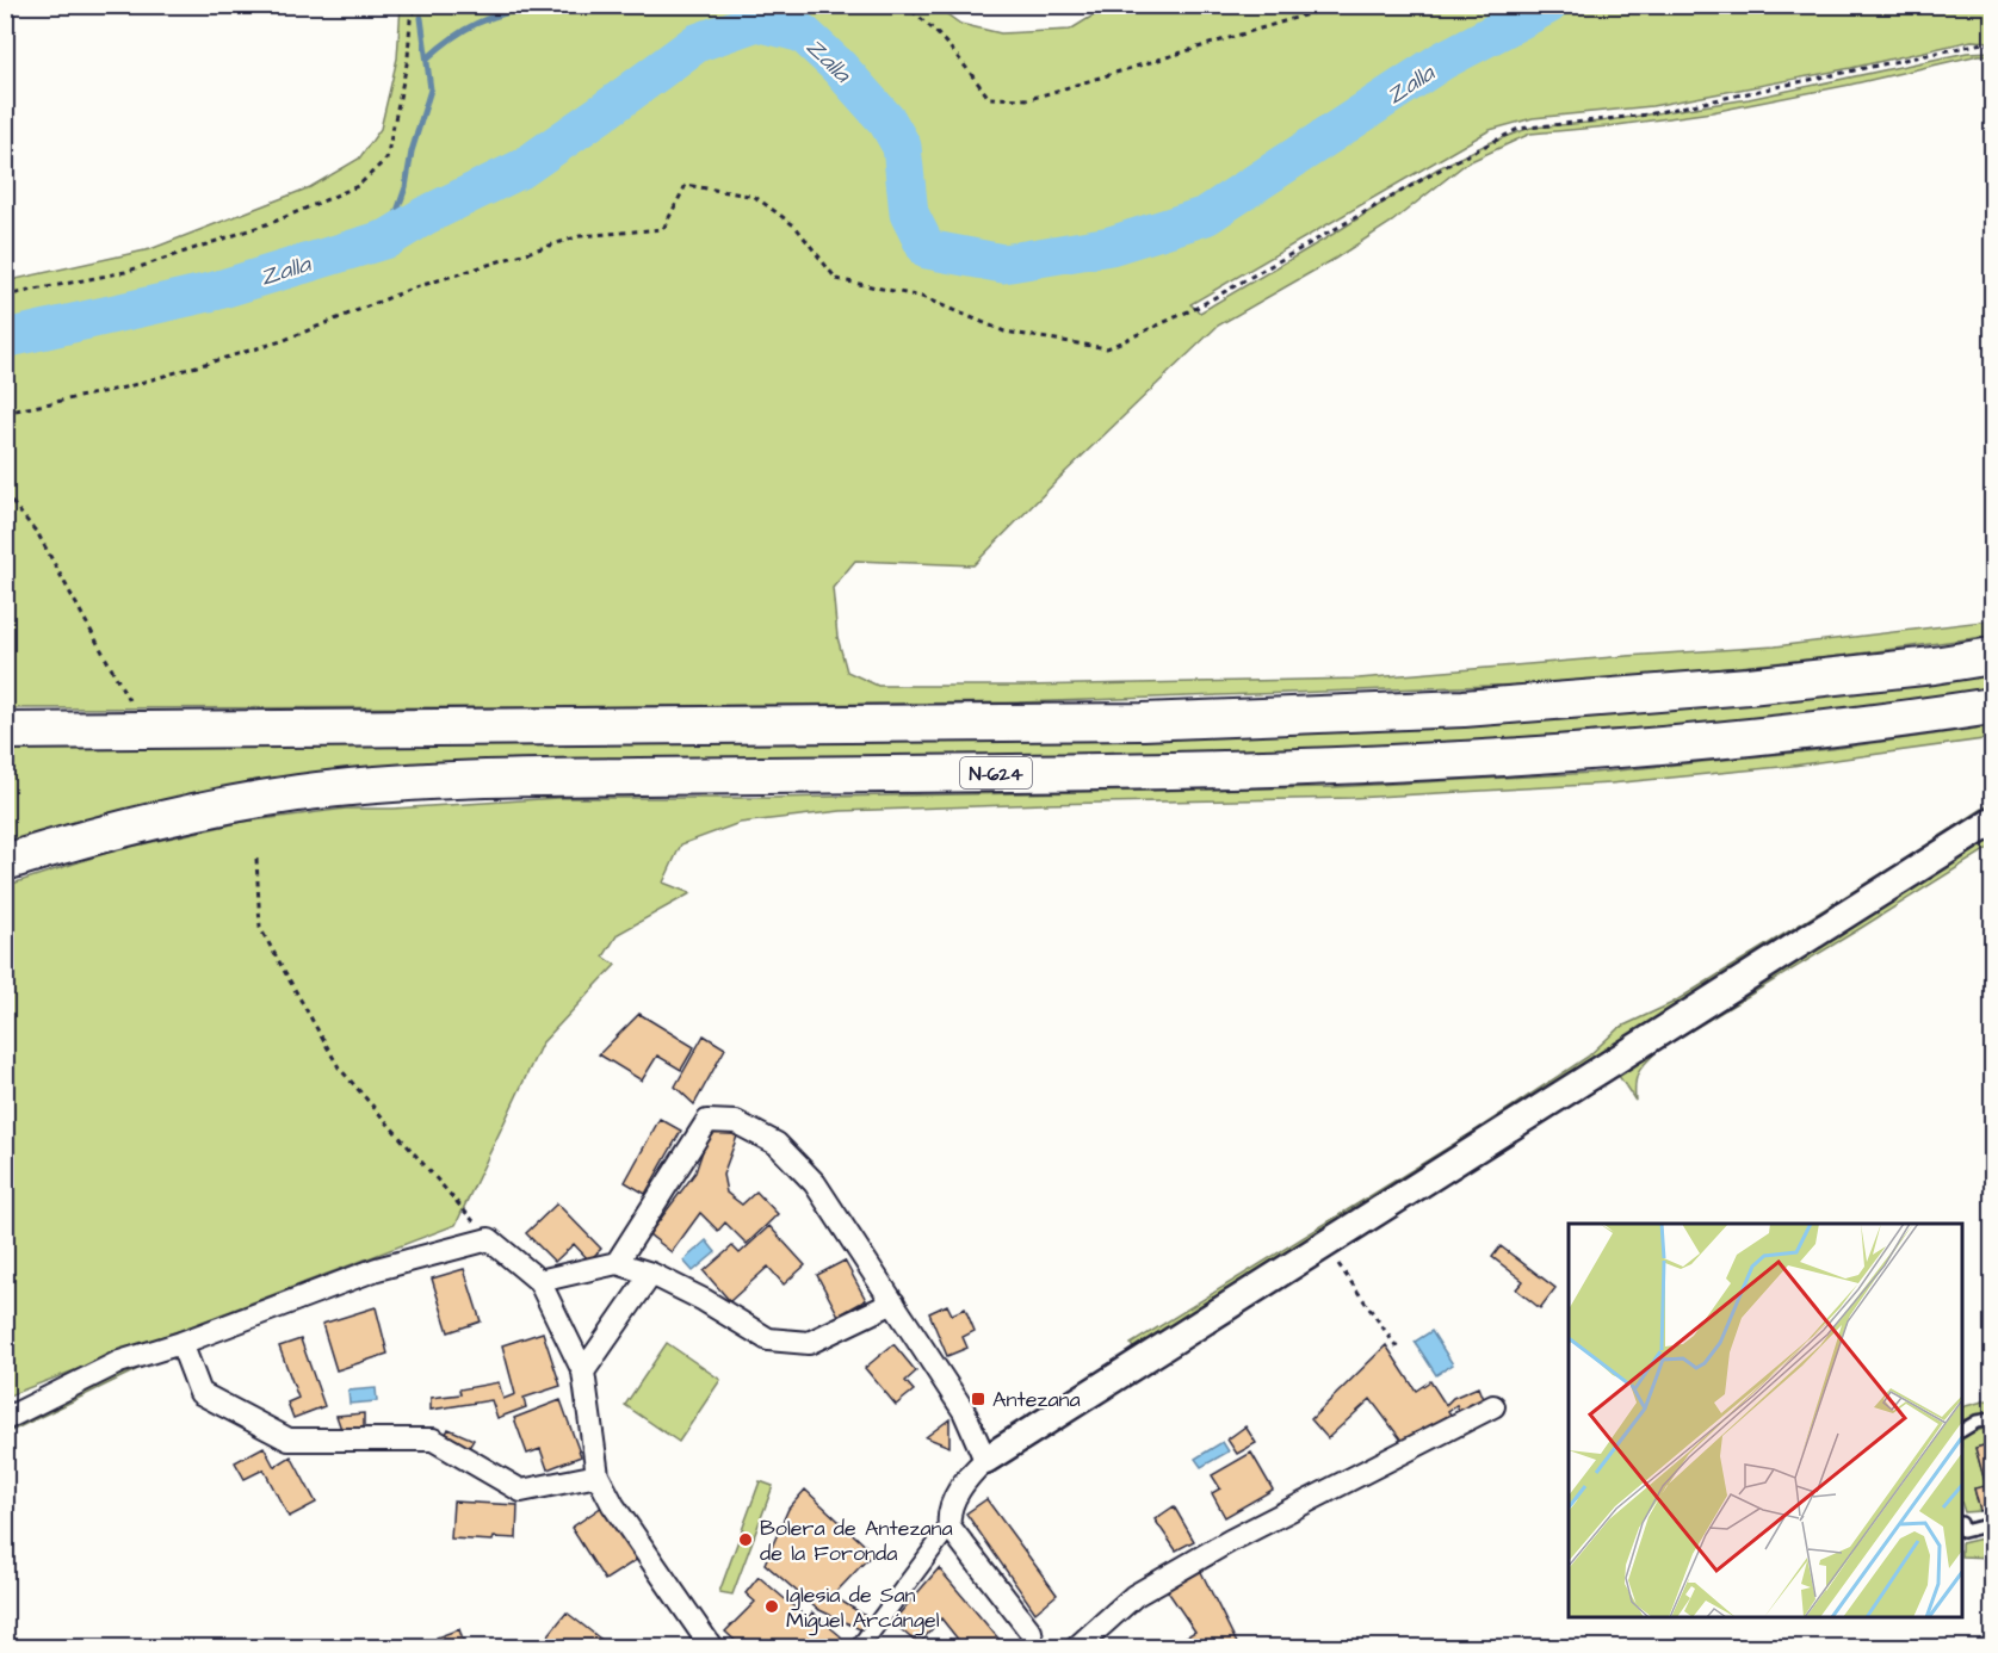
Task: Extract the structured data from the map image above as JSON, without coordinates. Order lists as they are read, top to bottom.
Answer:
{
  "streets": {
    "highway": ["N-624"]
  },
  "water": ["Zalla"],
  "places": {
    "transit": ["Antezana"],
    "other": ["Bolera de Antezana de la Foronda", "Iglesia de San Miguel Arcángel"]
  }
}
